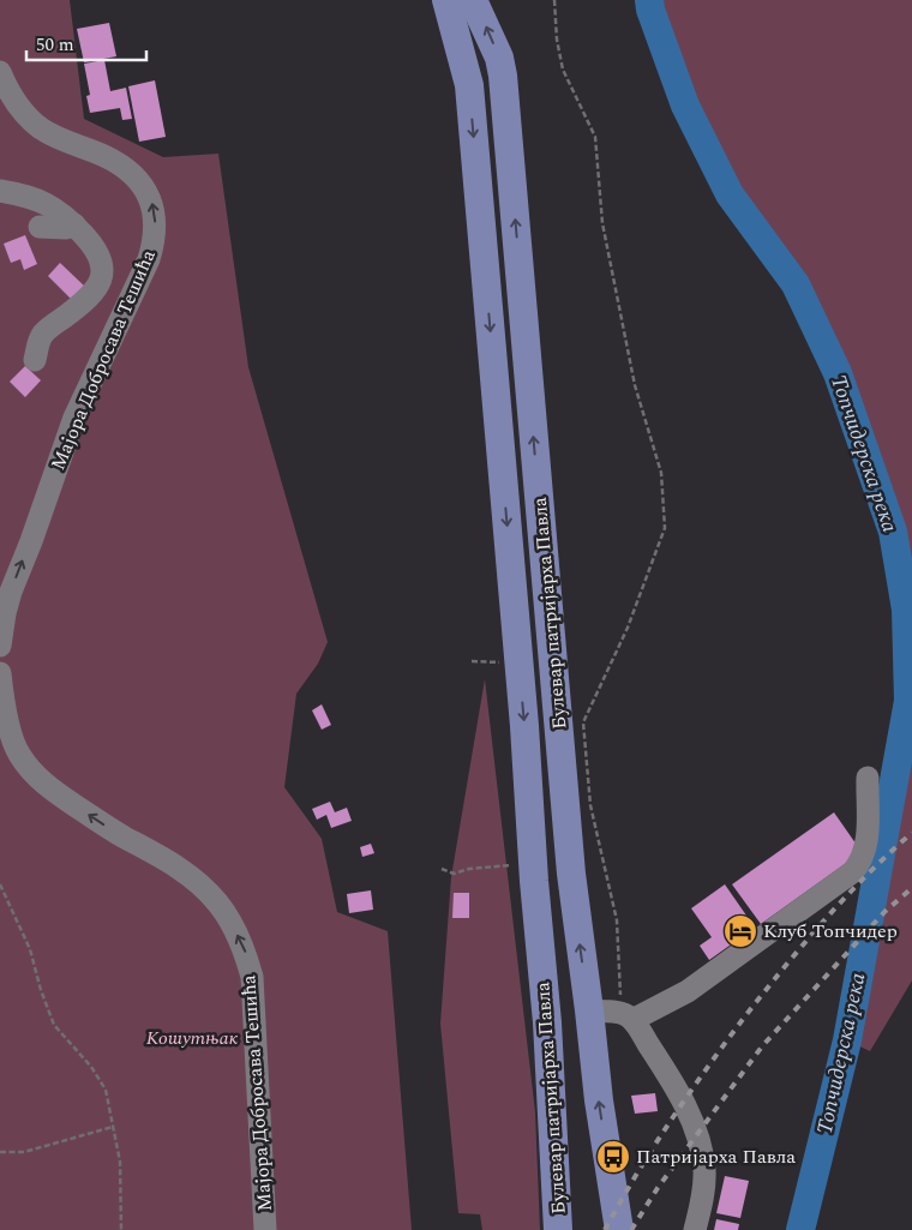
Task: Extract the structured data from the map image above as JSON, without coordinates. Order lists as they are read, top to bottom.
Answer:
{
  "streets": {
    "main road": ["Булевар патријарха Павла"],
    "street": ["Мајора Добросава Тешића"]
  },
  "one_way": ["Мајора Добросава Тешића"],
  "water": ["Топчидерска река"],
  "parks": ["Кошутњак"],
  "places": {
    "hotel": ["Клуб Топчидер"],
    "bus stop": ["Патријарха Павла"]
  },
  "scale_bar": "50 m"
}
